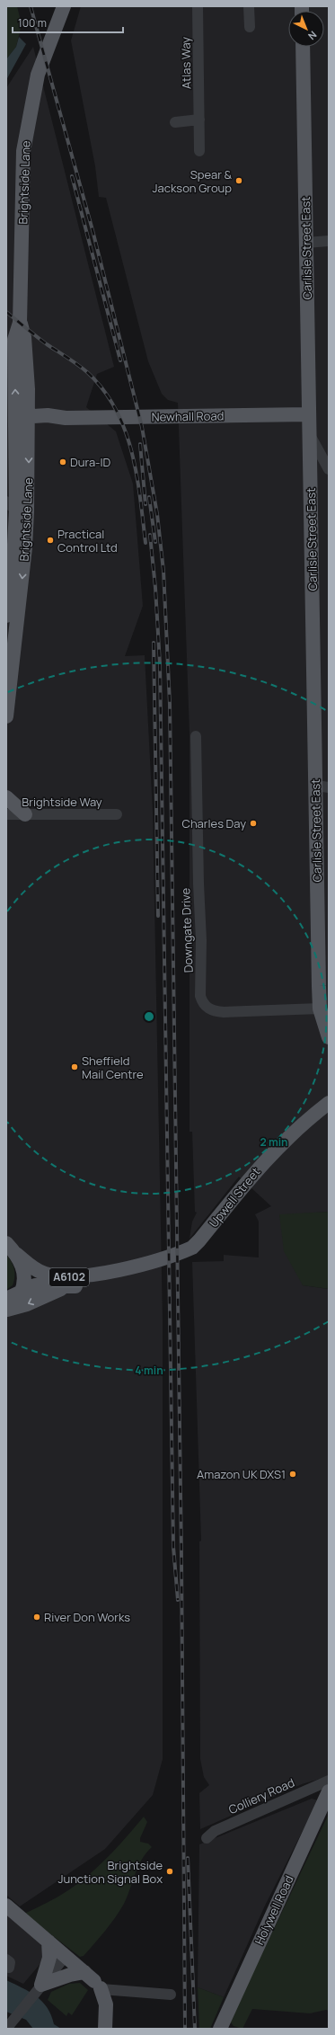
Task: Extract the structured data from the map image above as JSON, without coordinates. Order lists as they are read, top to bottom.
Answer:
{
  "streets": {
    "main road": [
      "Brightside Lane",
      "Carlisle Street East",
      "Newhall Road",
      "Upwell Street",
      "A6102",
      "Holywell Road"
    ],
    "street": [
      "Atlas Way",
      "Brightside Way",
      "Downgate Drive",
      "Colliery Road"
    ]
  },
  "crossings": [
    ["Brightside Lane", "Newhall Road"],
    ["Carlisle Street East", "Newhall Road"],
    ["Carlisle Street East", "Downgate Drive"]
  ],
  "places": [
    "Spear & Jackson Group",
    "Dura-ID",
    "Practical Control Ltd",
    "Charles Day",
    "Sheffield Mail Centre",
    "Amazon UK DXS1",
    "River Don Works",
    "Brightside Junction Signal Box"
  ],
  "scale_bar": "100 m",
  "north": "bottom right",
  "rings": ["2 min", "4 min"]
}
